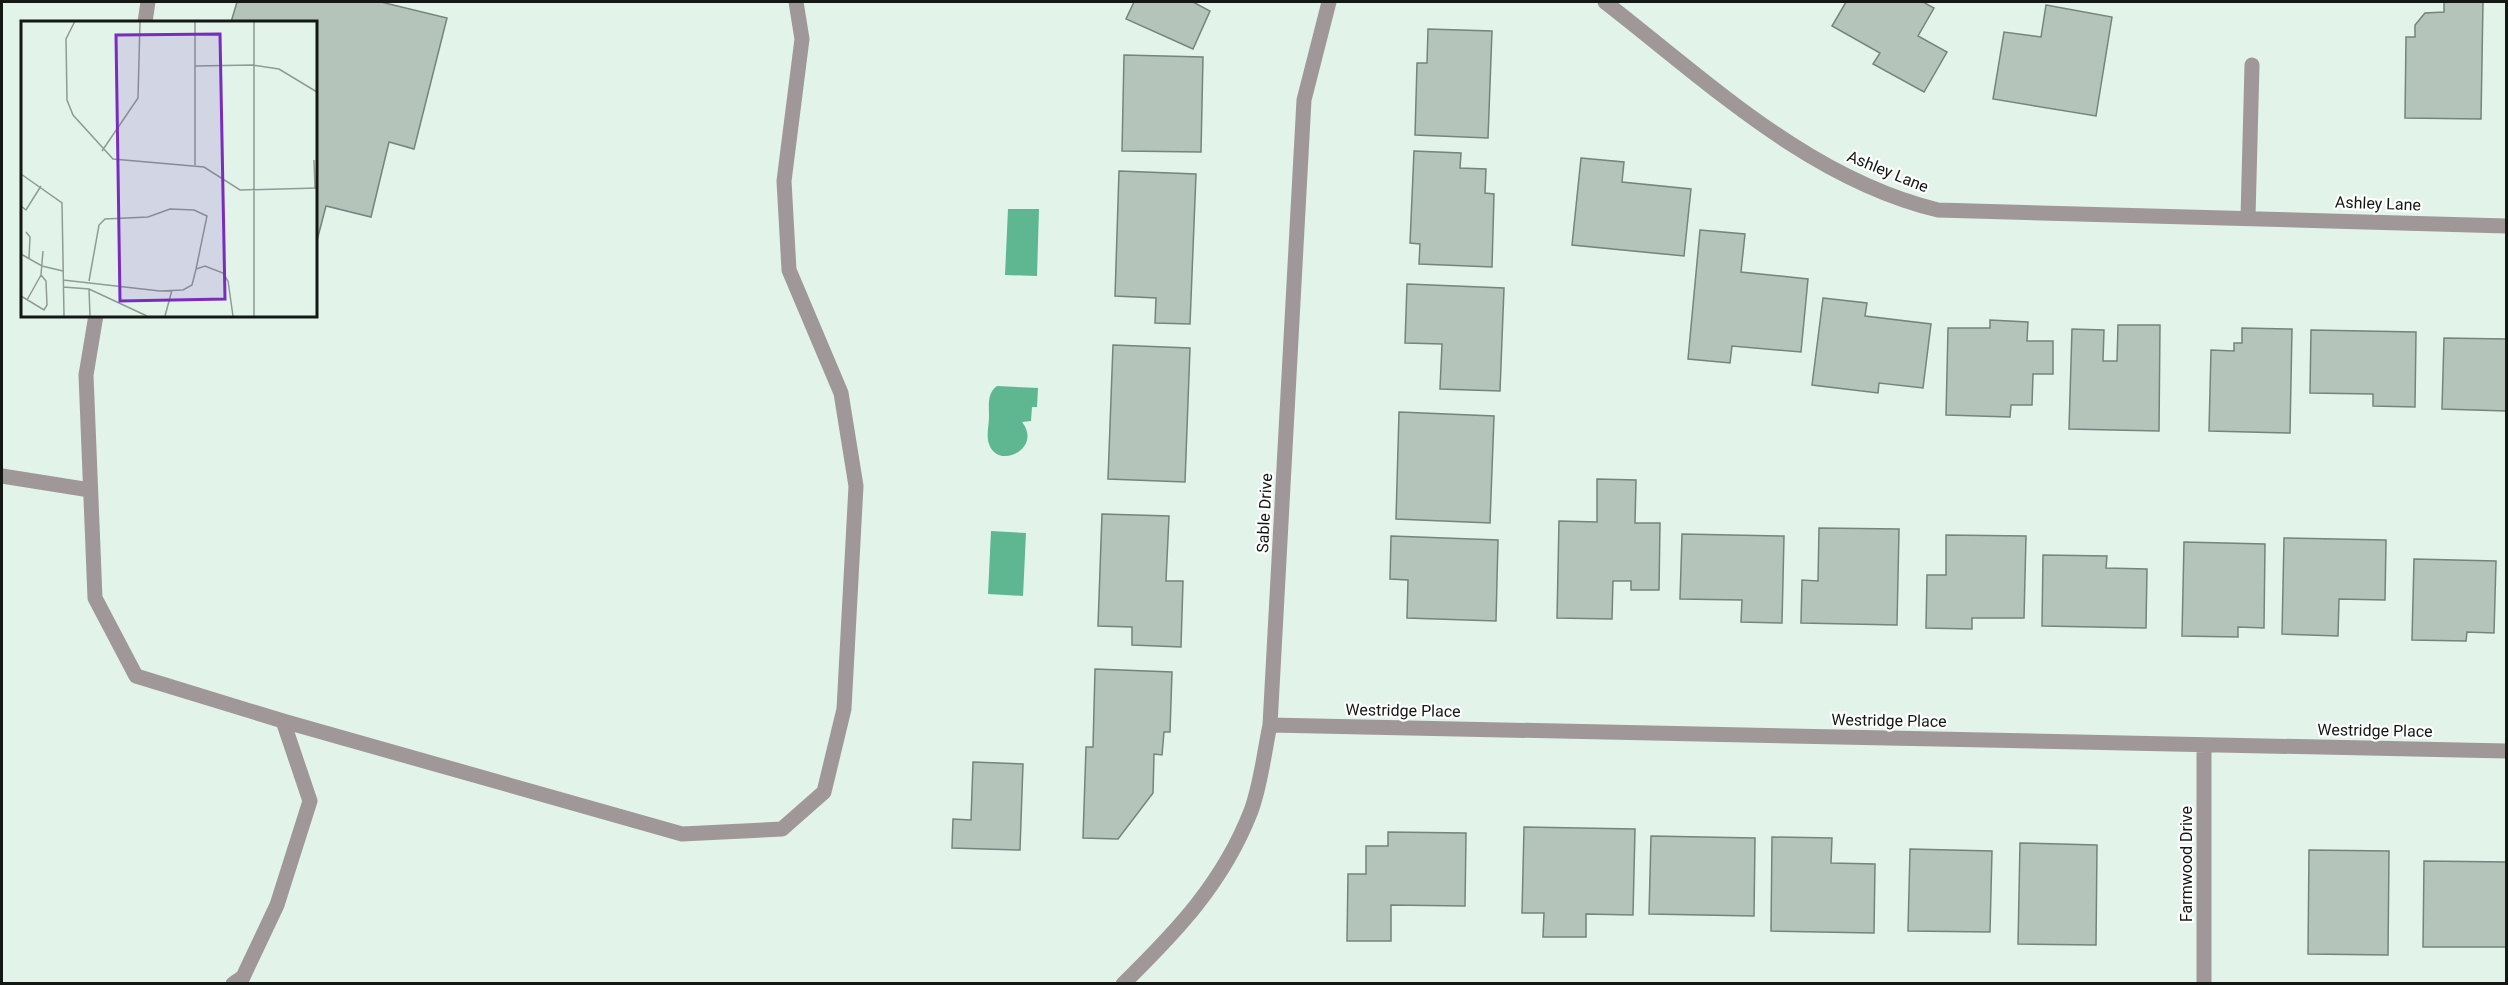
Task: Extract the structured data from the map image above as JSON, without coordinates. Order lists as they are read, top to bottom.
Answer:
{
  "streets": {
    "street": [
      "Ashley Lane",
      "Sable Drive",
      "Westridge Place",
      "Farmwood Drive"
    ]
  },
  "crossings": [
    ["Sable Drive", "Westridge Place"],
    ["Westridge Place", "Farmwood Drive"]
  ]
}
